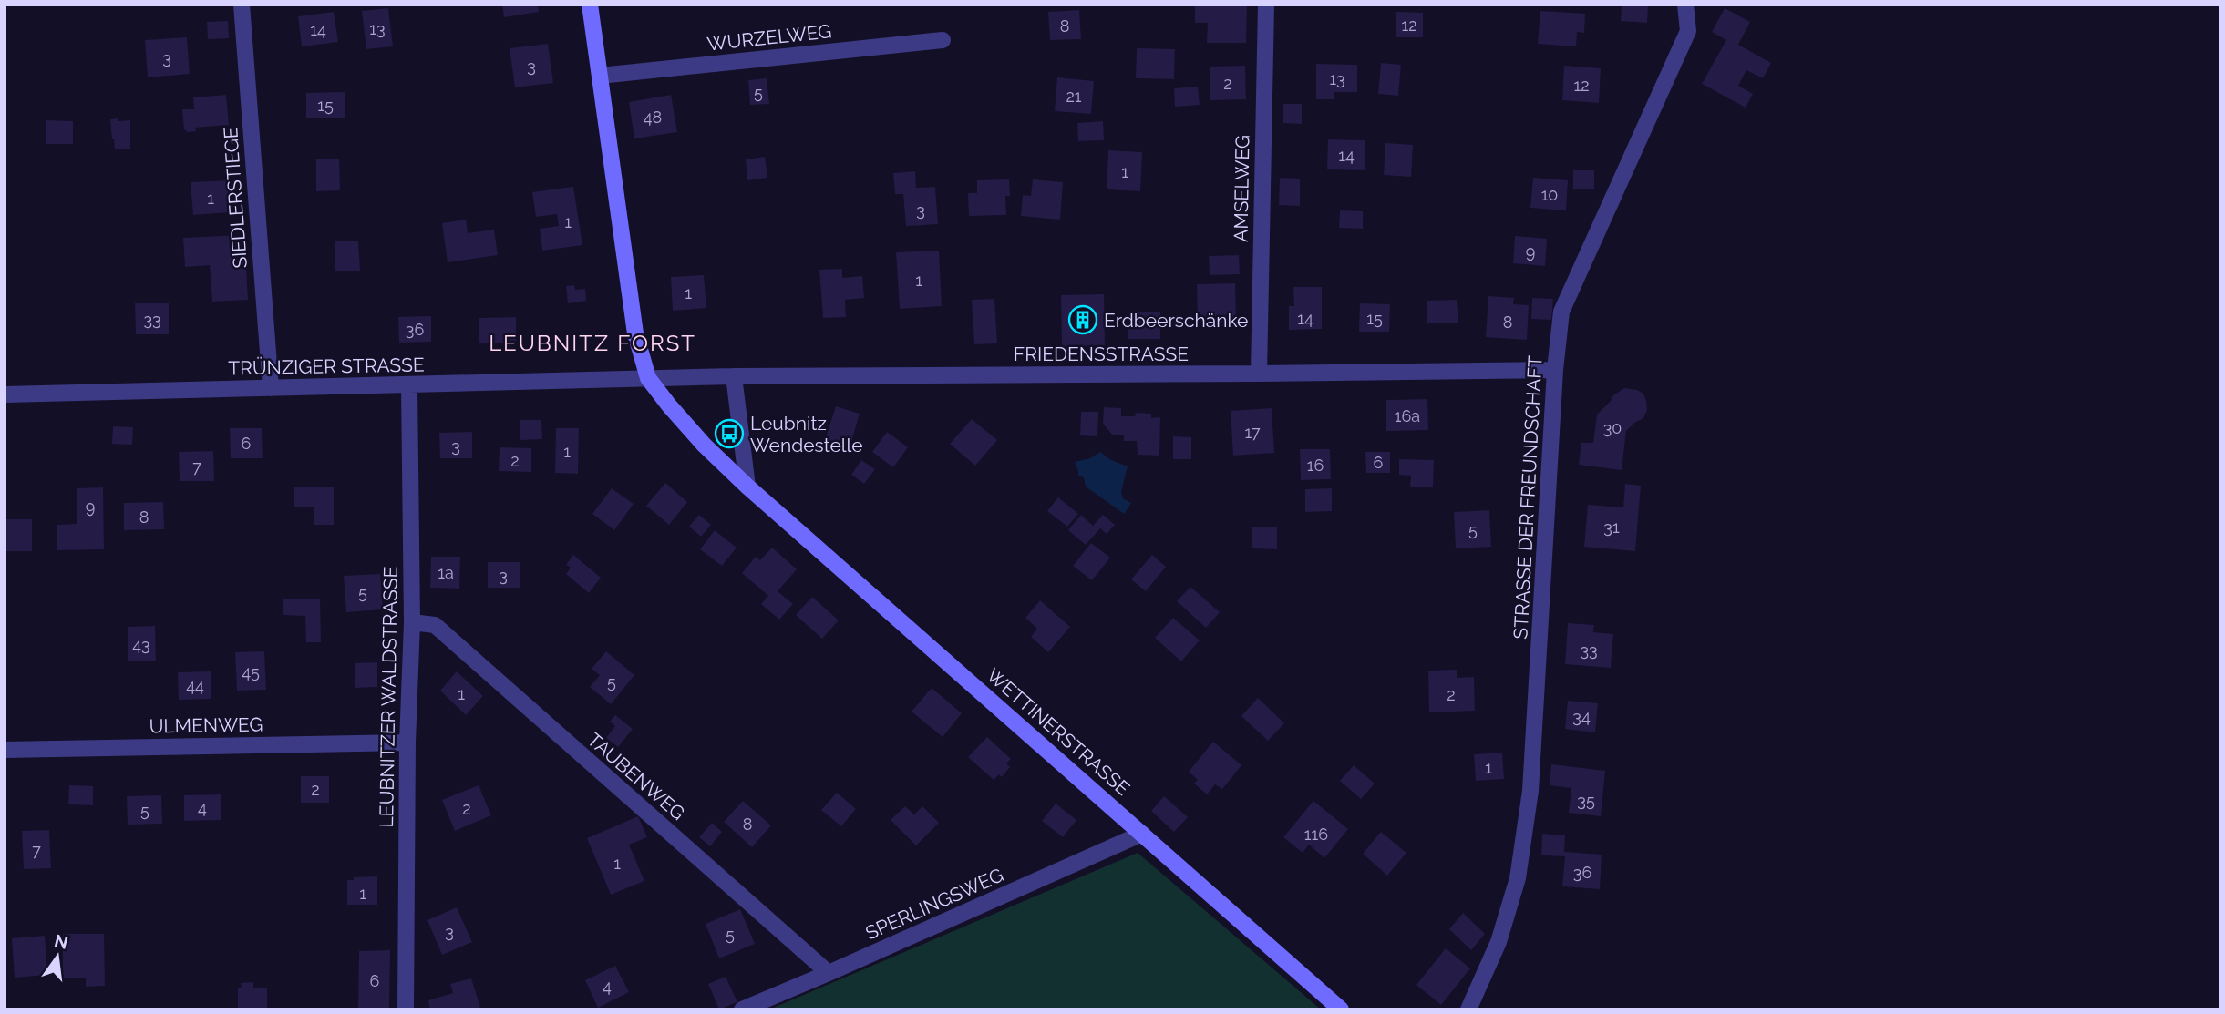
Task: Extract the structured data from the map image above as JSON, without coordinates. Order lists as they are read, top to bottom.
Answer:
{
  "streets": {
    "street": [
      "WURZELWEG",
      "AMSELWEG",
      "SIEDLERSTIEGE",
      "FRIEDENSSTRASSE",
      "TRÜNZIGER STRASSE",
      "STRASSE DER FREUNDSCHAFT",
      "LEUBNITZER WALDSTRASSE",
      "ULMENWEG",
      "WETTINERSTRASSE",
      "TAUBENWEG",
      "SPERLINGSWEG"
    ]
  },
  "crossings": [
    ["AMSELWEG", "FRIEDENSSTRASSE"],
    ["SIEDLERSTIEGE", "TRÜNZIGER STRASSE"],
    ["FRIEDENSSTRASSE", "TRÜNZIGER STRASSE"],
    ["FRIEDENSSTRASSE", "STRASSE DER FREUNDSCHAFT"],
    ["FRIEDENSSTRASSE", "WETTINERSTRASSE"],
    ["TRÜNZIGER STRASSE", "LEUBNITZER WALDSTRASSE"],
    ["TRÜNZIGER STRASSE", "WETTINERSTRASSE"],
    ["LEUBNITZER WALDSTRASSE", "ULMENWEG"],
    ["LEUBNITZER WALDSTRASSE", "TAUBENWEG"],
    ["WETTINERSTRASSE", "SPERLINGSWEG"],
    ["TAUBENWEG", "SPERLINGSWEG"]
  ],
  "districts": ["LEUBNITZ FORST"],
  "places": {
    "building": ["Erdbeerschänke"],
    "bus stop": ["Leubnitz Wendestelle"]
  },
  "house_numbers": [
    "12",
    "8",
    "13",
    "14",
    "3",
    "3",
    "13",
    "2",
    "12",
    "5",
    "21",
    "15",
    "48",
    "14",
    "1",
    "10",
    "1",
    "3",
    "1",
    "9",
    "1",
    "1",
    "14",
    "15",
    "33",
    "8",
    "36",
    "16a",
    "30",
    "17",
    "6",
    "3",
    "1",
    "2",
    "6",
    "16",
    "7",
    "9",
    "8",
    "31",
    "5",
    "1a",
    "3",
    "5",
    "43",
    "33",
    "45",
    "5",
    "44",
    "1",
    "2",
    "34",
    "1",
    "2",
    "35",
    "4",
    "2",
    "5",
    "8",
    "116",
    "7",
    "1",
    "36",
    "1",
    "3",
    "5",
    "6",
    "4"
  ],
  "north": "top"
}
